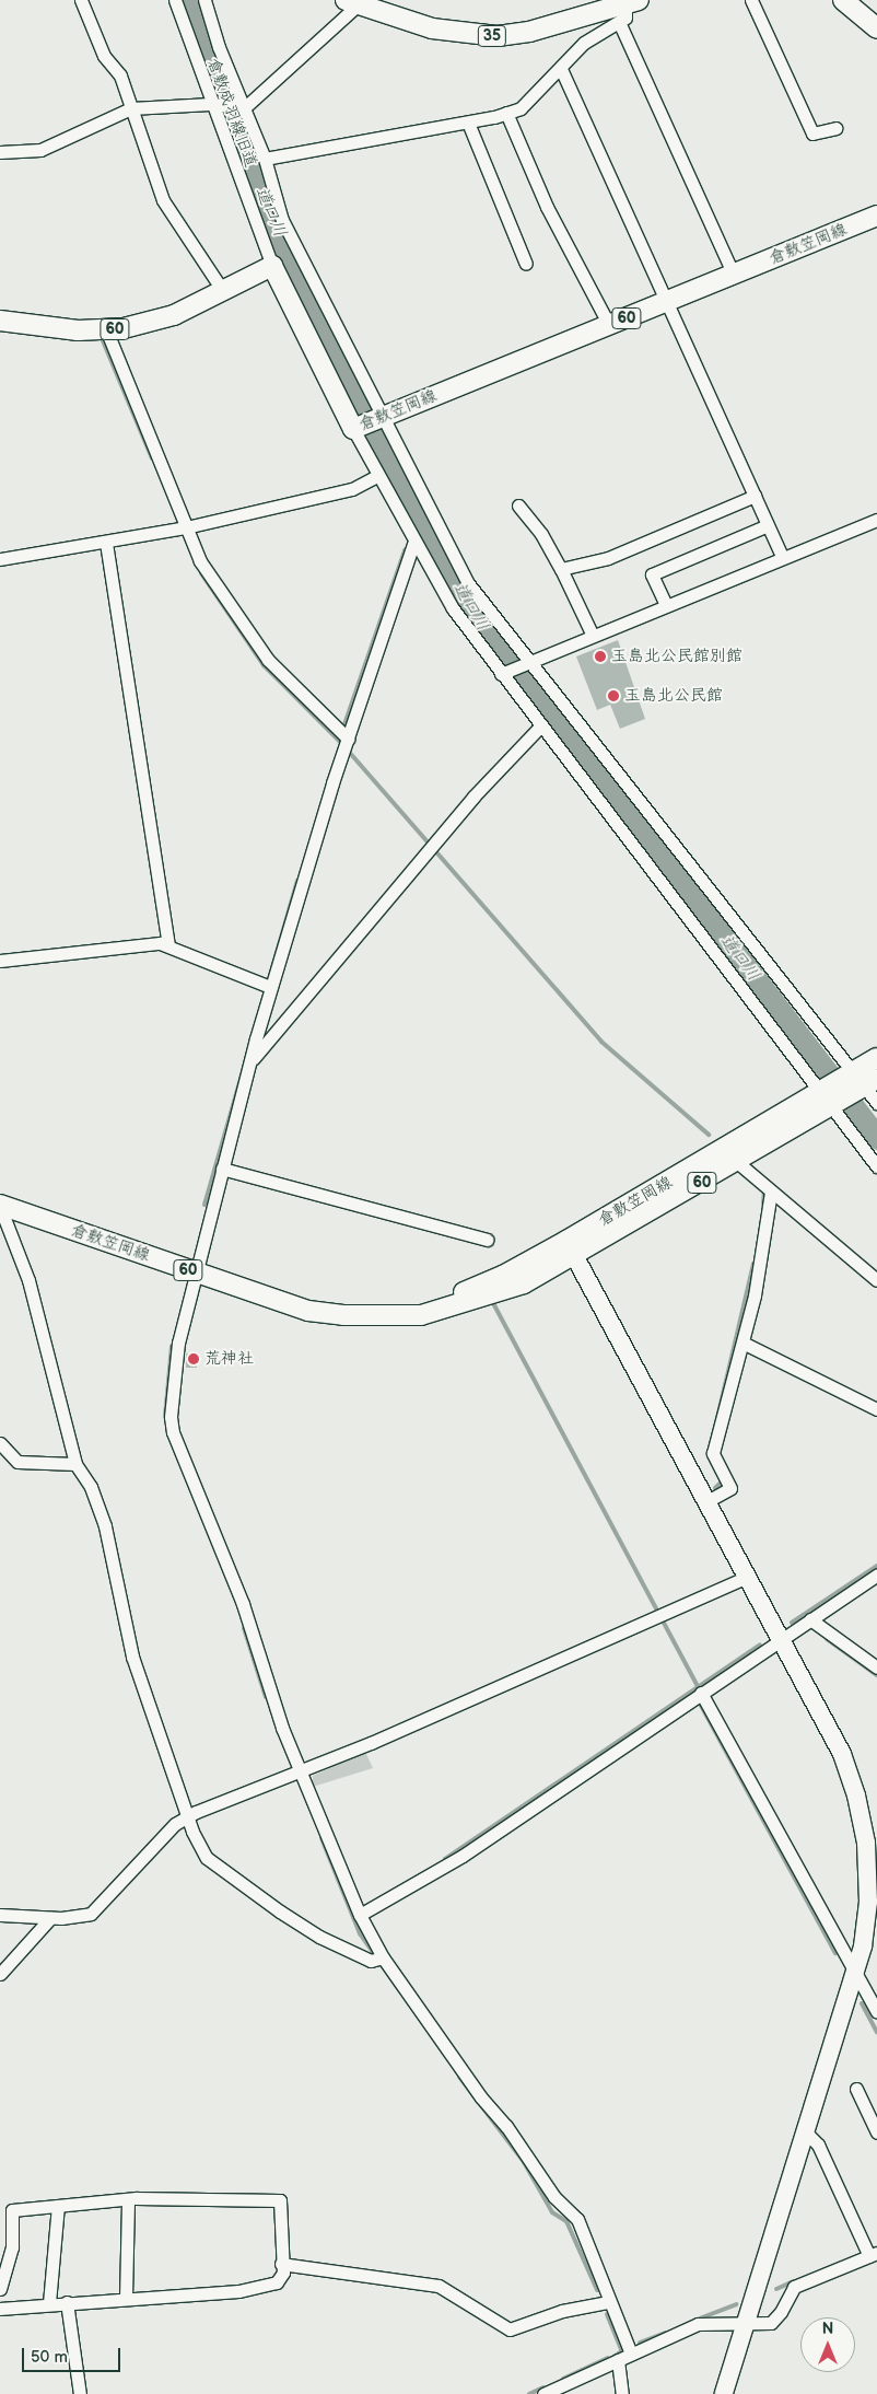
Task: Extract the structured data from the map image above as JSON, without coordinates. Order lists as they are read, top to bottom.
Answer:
{
  "streets": {
    "main road": ["35", "倉敷笠岡線", "60"],
    "street": ["倉敷成羽線旧道"]
  },
  "crossings": [
    ["倉敷成羽線旧道", "倉敷笠岡線"],
    ["倉敷成羽線旧道", "60"],
    ["倉敷笠岡線", "60"]
  ],
  "water": ["道口川"],
  "places": ["玉島北公民館別館", "玉島北公民館", "荒神社"],
  "scale_bar": "50 m",
  "north": "top"
}
